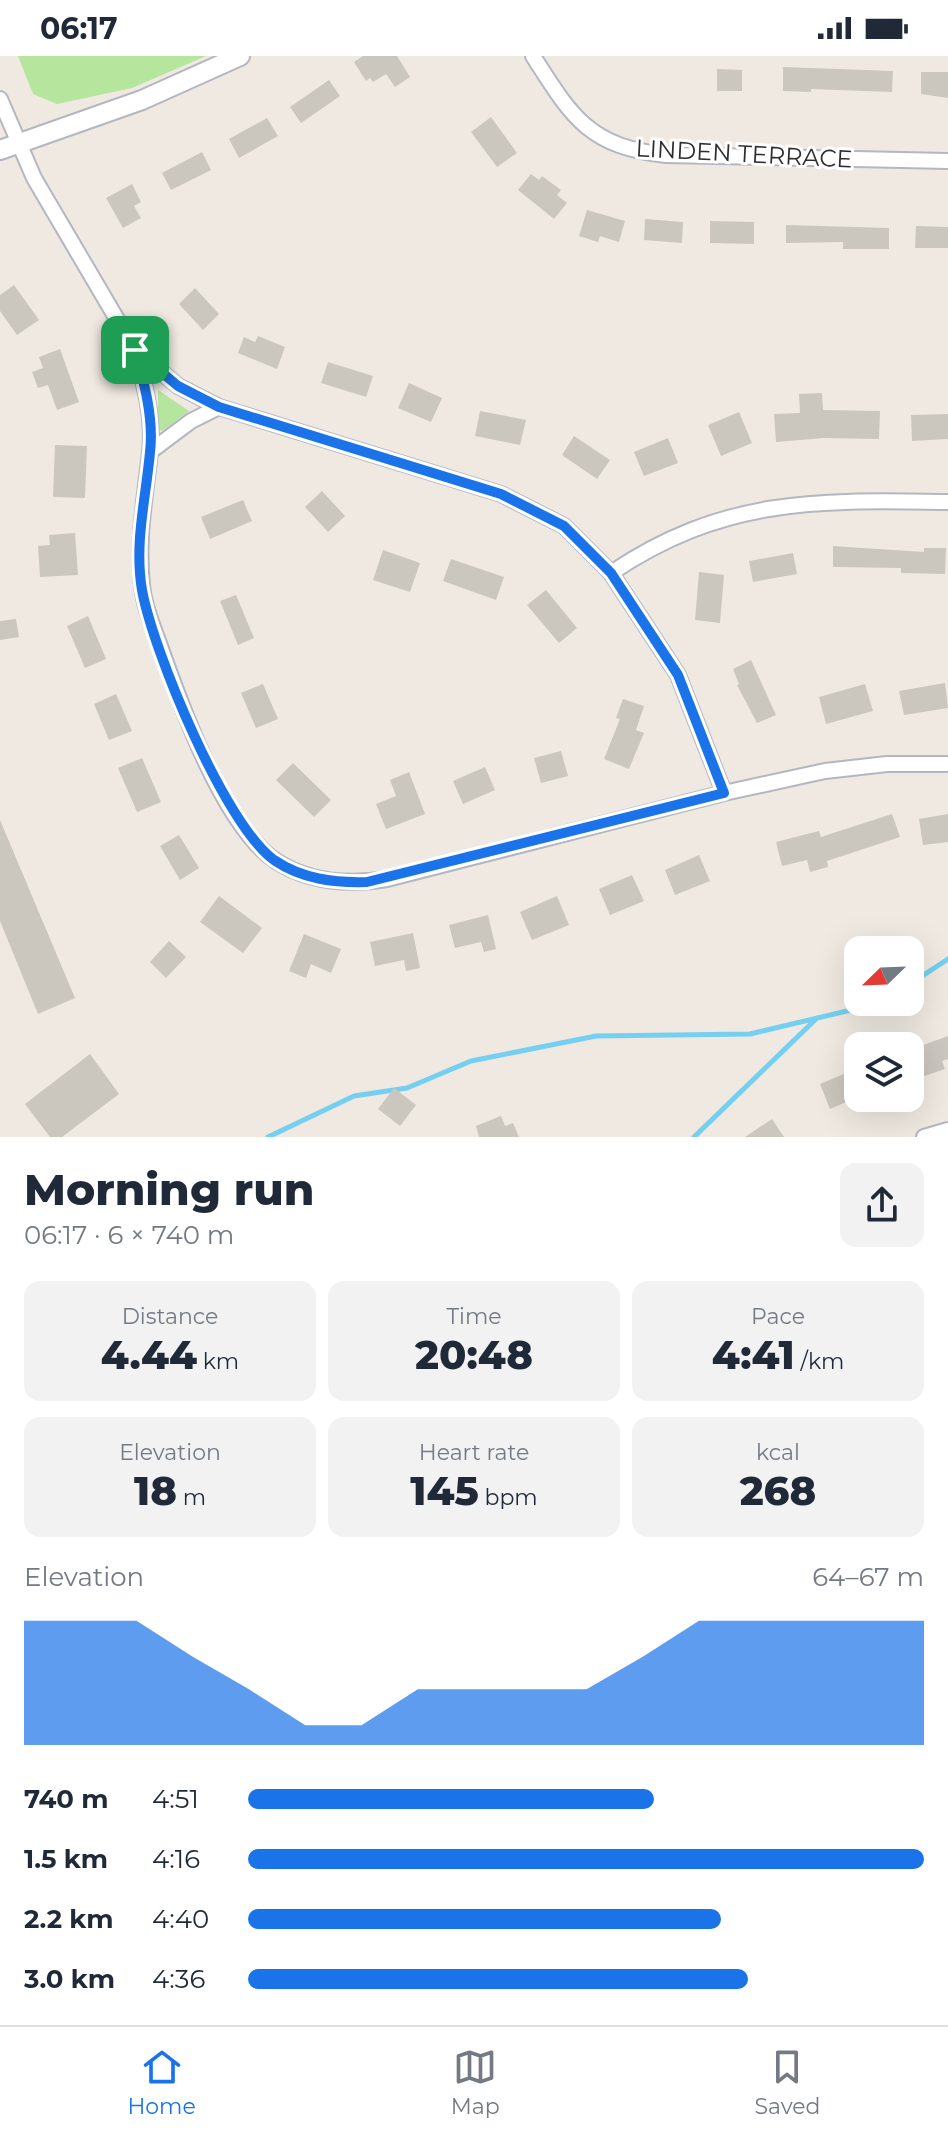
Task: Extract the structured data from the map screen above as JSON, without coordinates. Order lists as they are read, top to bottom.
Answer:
{
  "streets": {
    "street": ["LINDEN TERRACE"]
  },
  "north": "bottom left",
  "page": {
    "status": "06:17",
    "heading": ["Morning run", "06:17 · 6 × 740 m"],
    "stats": [
      ["Distance", "4.44 km"],
      ["Time", "20:48"],
      ["Pace", "4:41 /km"],
      ["Elevation", "18 m"],
      ["Heart rate", "145 bpm"],
      ["kcal", "268"]
    ],
    "chart": ["Elevation", "64–67 m"],
    "list": [
      {
        "name": "740 m",
        "note": "4:51"
      },
      {
        "name": "1.5 km",
        "note": "4:16"
      },
      {
        "name": "2.2 km",
        "note": "4:40"
      },
      {
        "name": "3.0 km",
        "note": "4:36"
      }
    ],
    "tabs": ["Home", "Map", "Saved"]
  }
}
